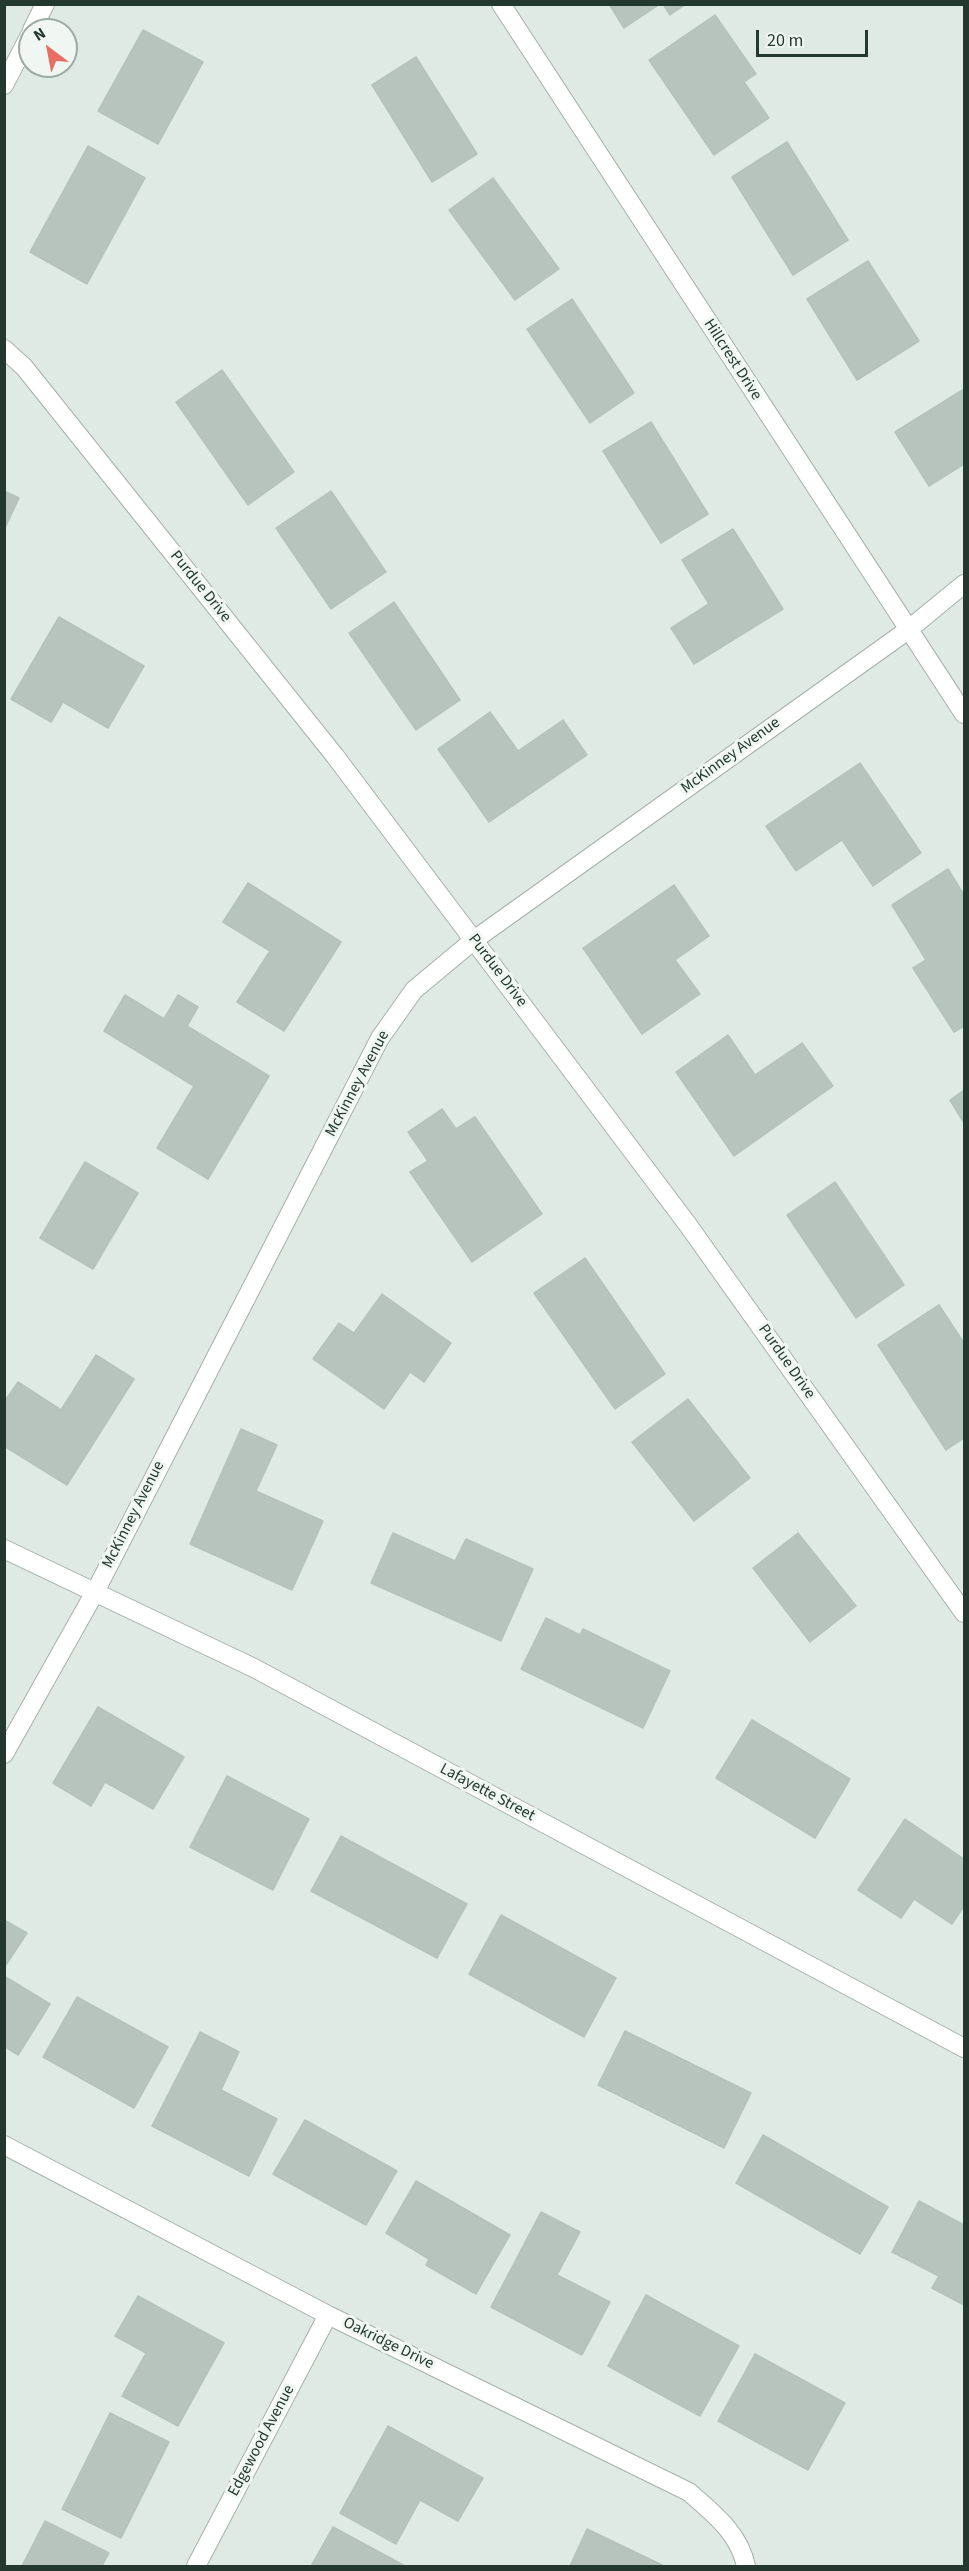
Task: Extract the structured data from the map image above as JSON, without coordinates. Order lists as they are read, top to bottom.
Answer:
{
  "streets": {
    "street": [
      "Hillcrest Drive",
      "Purdue Drive",
      "McKinney Avenue",
      "Lafayette Street",
      "Oakridge Drive",
      "Edgewood Avenue"
    ]
  },
  "crossings": [
    ["Hillcrest Drive", "McKinney Avenue"],
    ["Purdue Drive", "McKinney Avenue"],
    ["McKinney Avenue", "Lafayette Street"],
    ["Oakridge Drive", "Edgewood Avenue"]
  ],
  "scale_bar": "20 m",
  "north": "top left"
}
